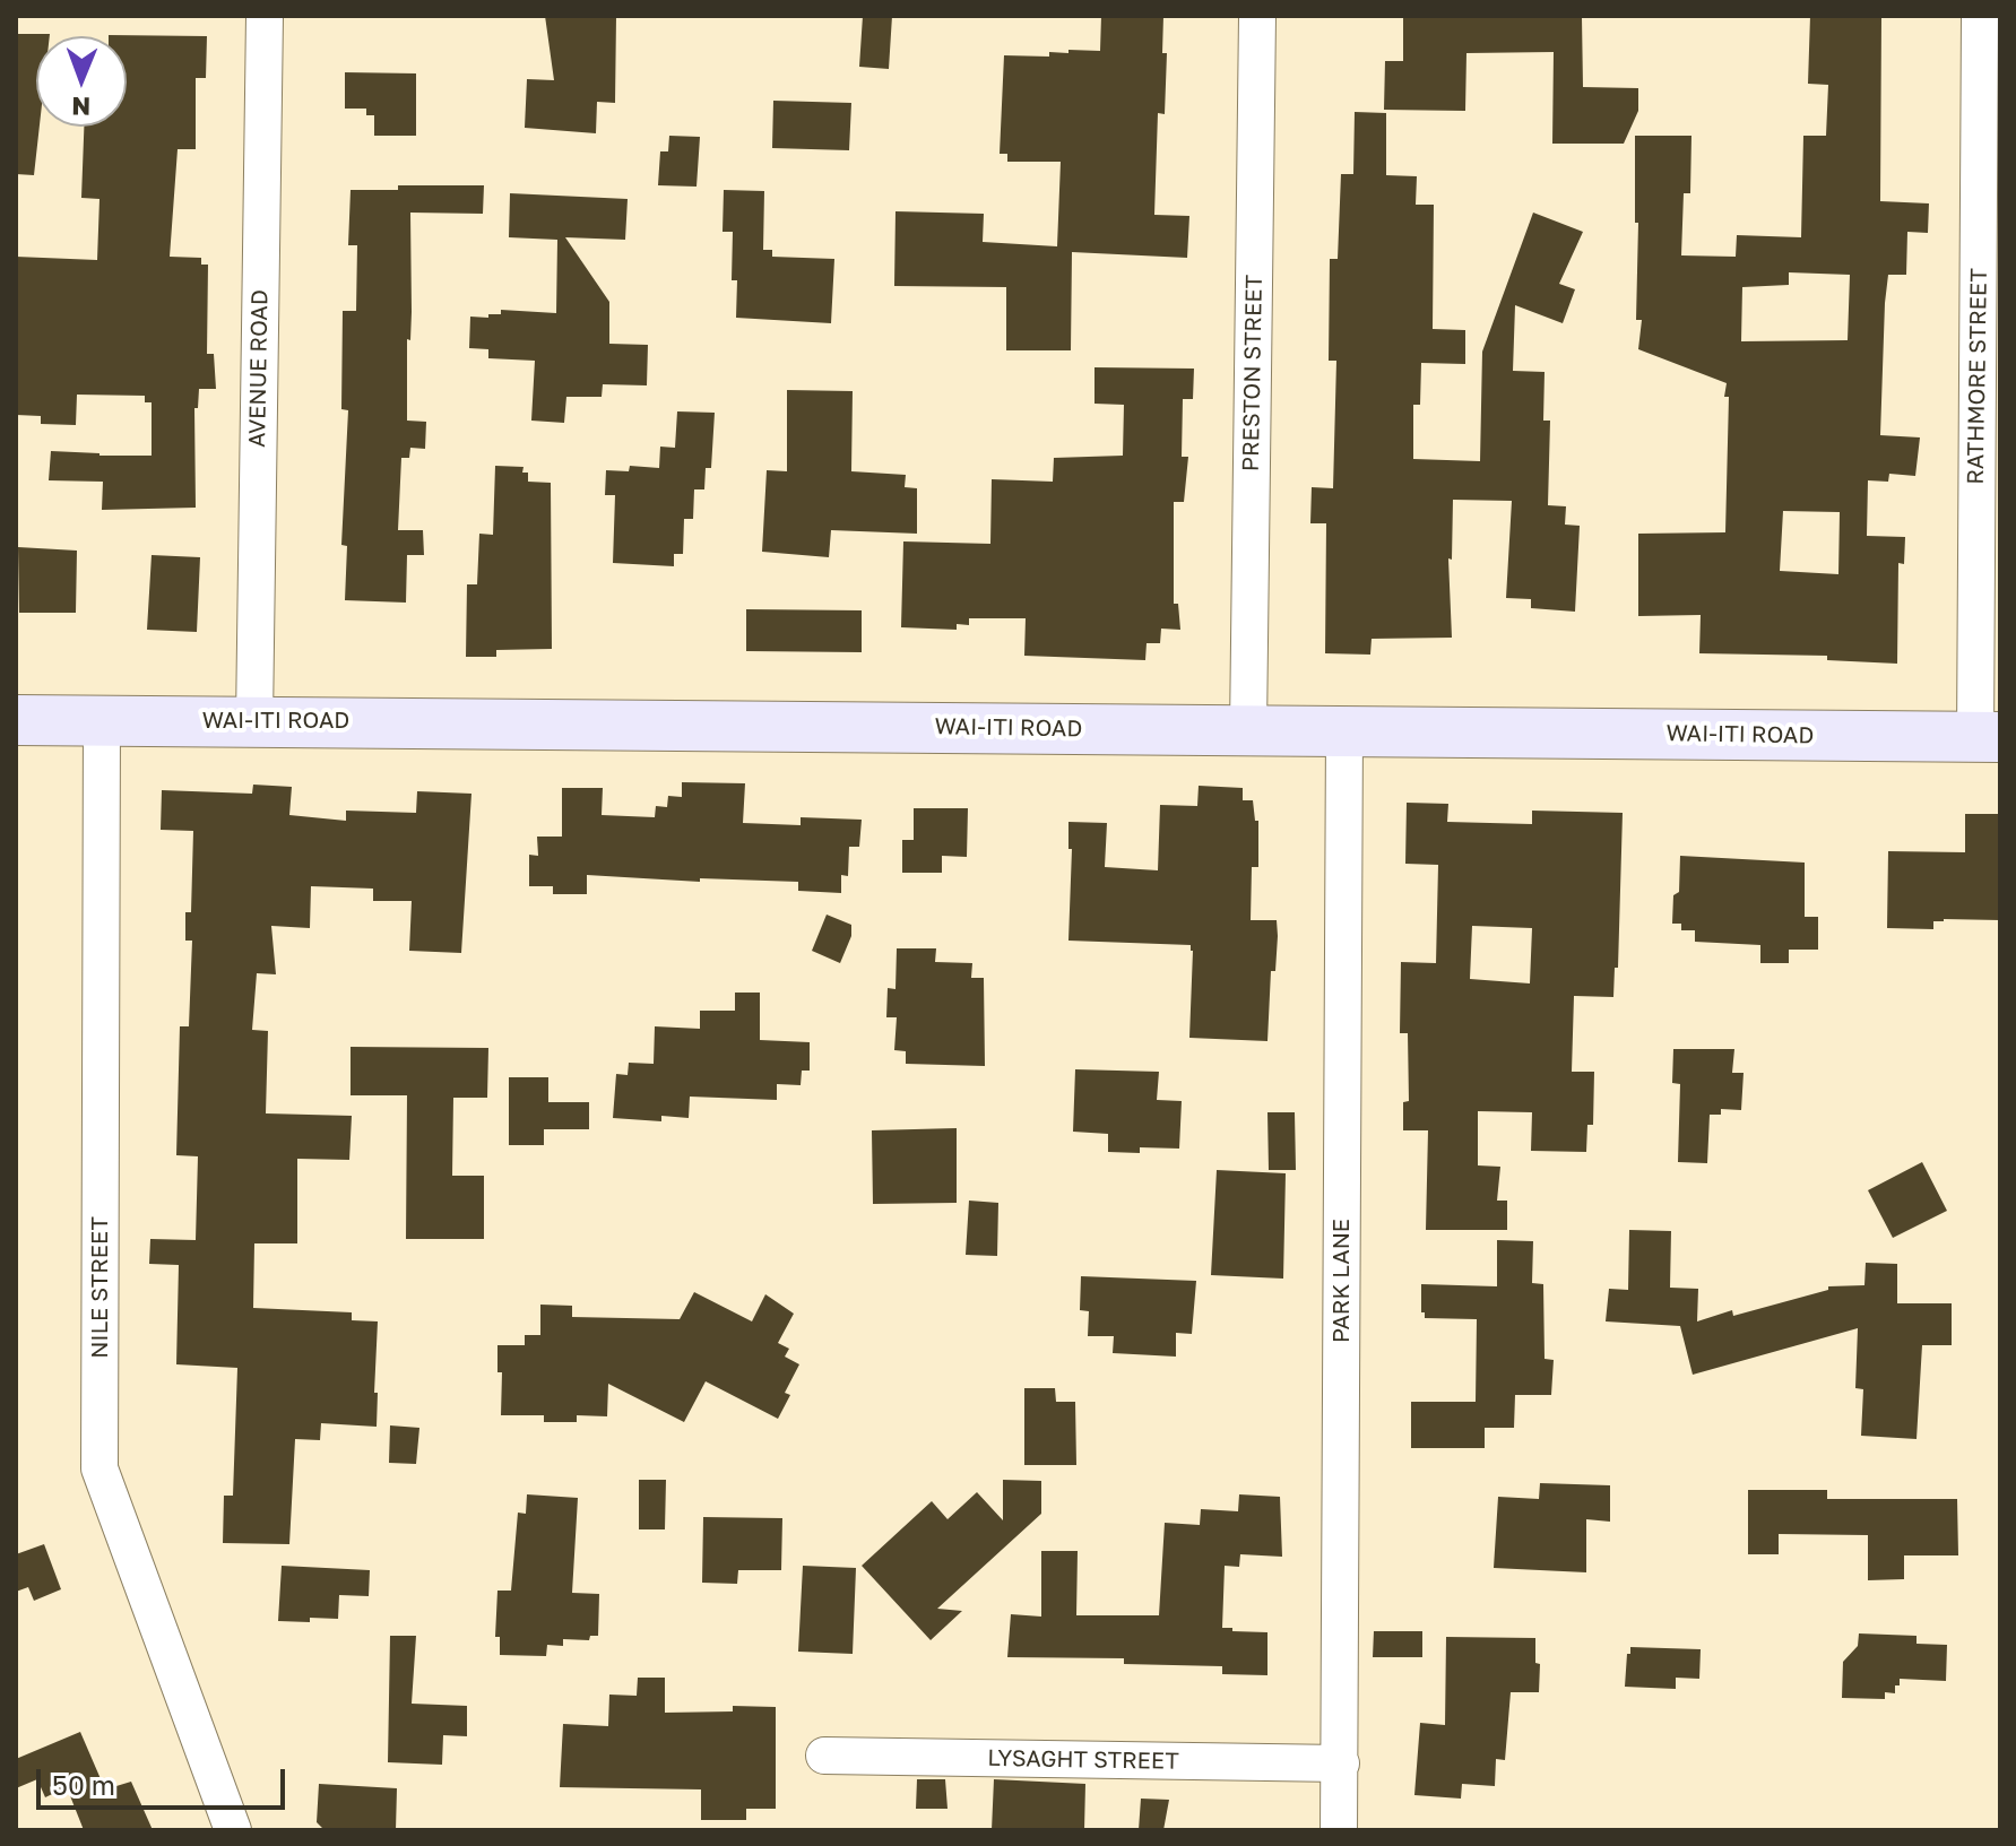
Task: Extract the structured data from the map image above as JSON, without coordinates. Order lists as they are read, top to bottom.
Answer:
{
  "streets": {
    "main road": ["WAI-ITI ROAD"],
    "street": [
      "AVENUE ROAD",
      "PRESTON STREET",
      "RATHMORE STREET",
      "PARK LANE",
      "NILE STREET",
      "LYSAGHT STREET"
    ]
  },
  "crossings": [
    ["AVENUE ROAD", "WAI-ITI ROAD"],
    ["PRESTON STREET", "WAI-ITI ROAD"],
    ["RATHMORE STREET", "WAI-ITI ROAD"],
    ["WAI-ITI ROAD", "PARK LANE"],
    ["WAI-ITI ROAD", "NILE STREET"],
    ["PARK LANE", "LYSAGHT STREET"]
  ],
  "scale_bar": "50 m",
  "north": "bottom"
}
